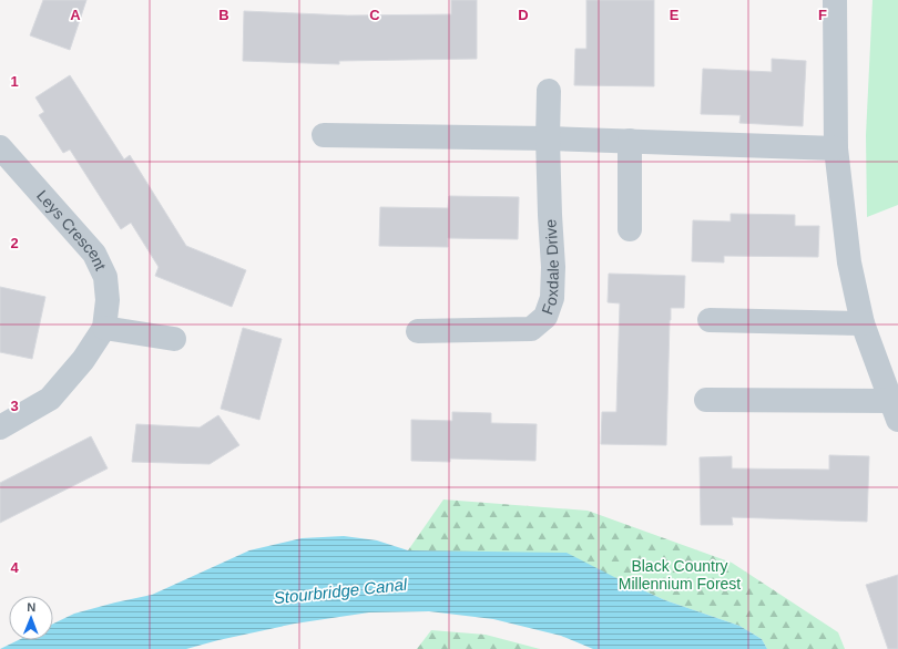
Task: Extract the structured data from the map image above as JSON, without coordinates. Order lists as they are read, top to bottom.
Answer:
{
  "streets": {
    "street": ["Leys Crescent", "Foxdale Drive"]
  },
  "water": ["Stourbridge Canal"],
  "parks": ["Black Country Millennium Forest"],
  "north": "top",
  "grid": {
    "columns": [
      "A",
      "B",
      "C",
      "D",
      "E",
      "F"
    ],
    "rows": [
      "1",
      "2",
      "3",
      "4"
    ]
  }
}
